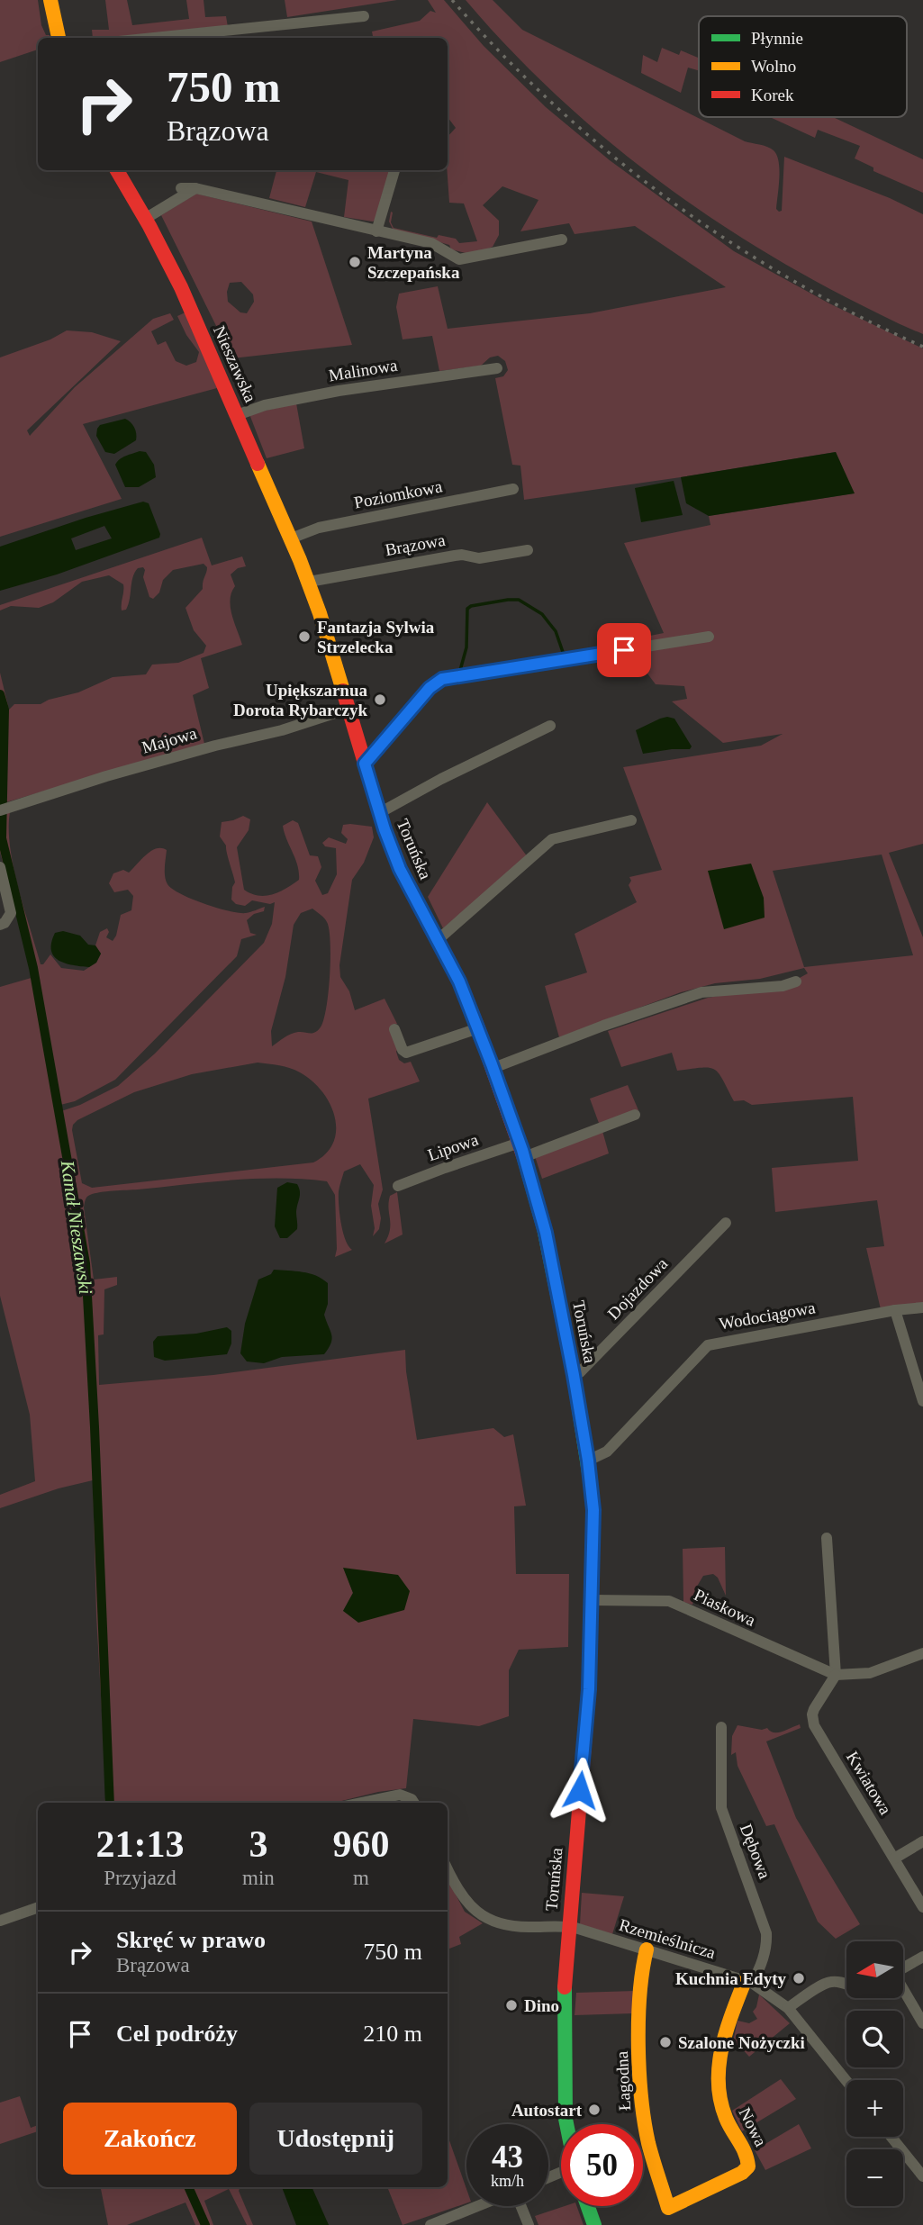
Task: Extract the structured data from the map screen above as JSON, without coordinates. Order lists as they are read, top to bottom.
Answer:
{
  "streets": {
    "main road": [
      "Nieszawska",
      "Toruńska",
      "Łagodna",
      "Nowa"
    ],
    "street": [
      "Malinowa",
      "Poziomkowa",
      "Brązowa",
      "Majowa",
      "Lipowa",
      "Dojazdowa",
      "Wodociągowa",
      "Piaskowa",
      "Kwiatowa",
      "Dębowa",
      "Rzemieślnicza"
    ]
  },
  "crossings": [
    ["Nieszawska", "Malinowa"],
    ["Nieszawska", "Poziomkowa"],
    ["Nieszawska", "Brązowa"],
    ["Nieszawska", "Toruńska"],
    ["Brązowa", "Toruńska"],
    ["Majowa", "Toruńska"],
    ["Toruńska", "Lipowa"],
    ["Toruńska", "Dojazdowa"],
    ["Toruńska", "Wodociągowa"],
    ["Toruńska", "Piaskowa"],
    ["Toruńska", "Rzemieślnicza"],
    ["Piaskowa", "Kwiatowa"],
    ["Dębowa", "Rzemieślnicza"],
    ["Dębowa", "Nowa"],
    ["Rzemieślnicza", "Łagodna"],
    ["Rzemieślnicza", "Nowa"],
    ["Łagodna", "Nowa"]
  ],
  "water": ["Kanał Nieszawski"],
  "places": [
    "Martyna Szczepańska",
    "Fantazja Sylwia Strzelecka",
    "Upiększarnua Dorota Rybarczyk",
    "Kuchnia Edyty",
    "Dino",
    "Szalone Nożyczki",
    "Autostart"
  ],
  "legend": ["Płynnie", "Wolno", "Korek"],
  "north": "left",
  "page": {
    "turn": ["750 m", "Brązowa"],
    "eta": [
      "21:13",
      "Przyjazd",
      "3",
      "min",
      "960",
      "m"
    ],
    "list": [
      {
        "name": "Skręć w prawo",
        "note": "Brązowa",
        "value": "750 m"
      },
      {
        "name": "Cel podróży",
        "value": "210 m"
      }
    ],
    "map_buttons": ["+", "−"],
    "buttons": ["Zakończ", "Udostępnij"],
    "speed": "43 km/h",
    "limit": "50"
  }
}
